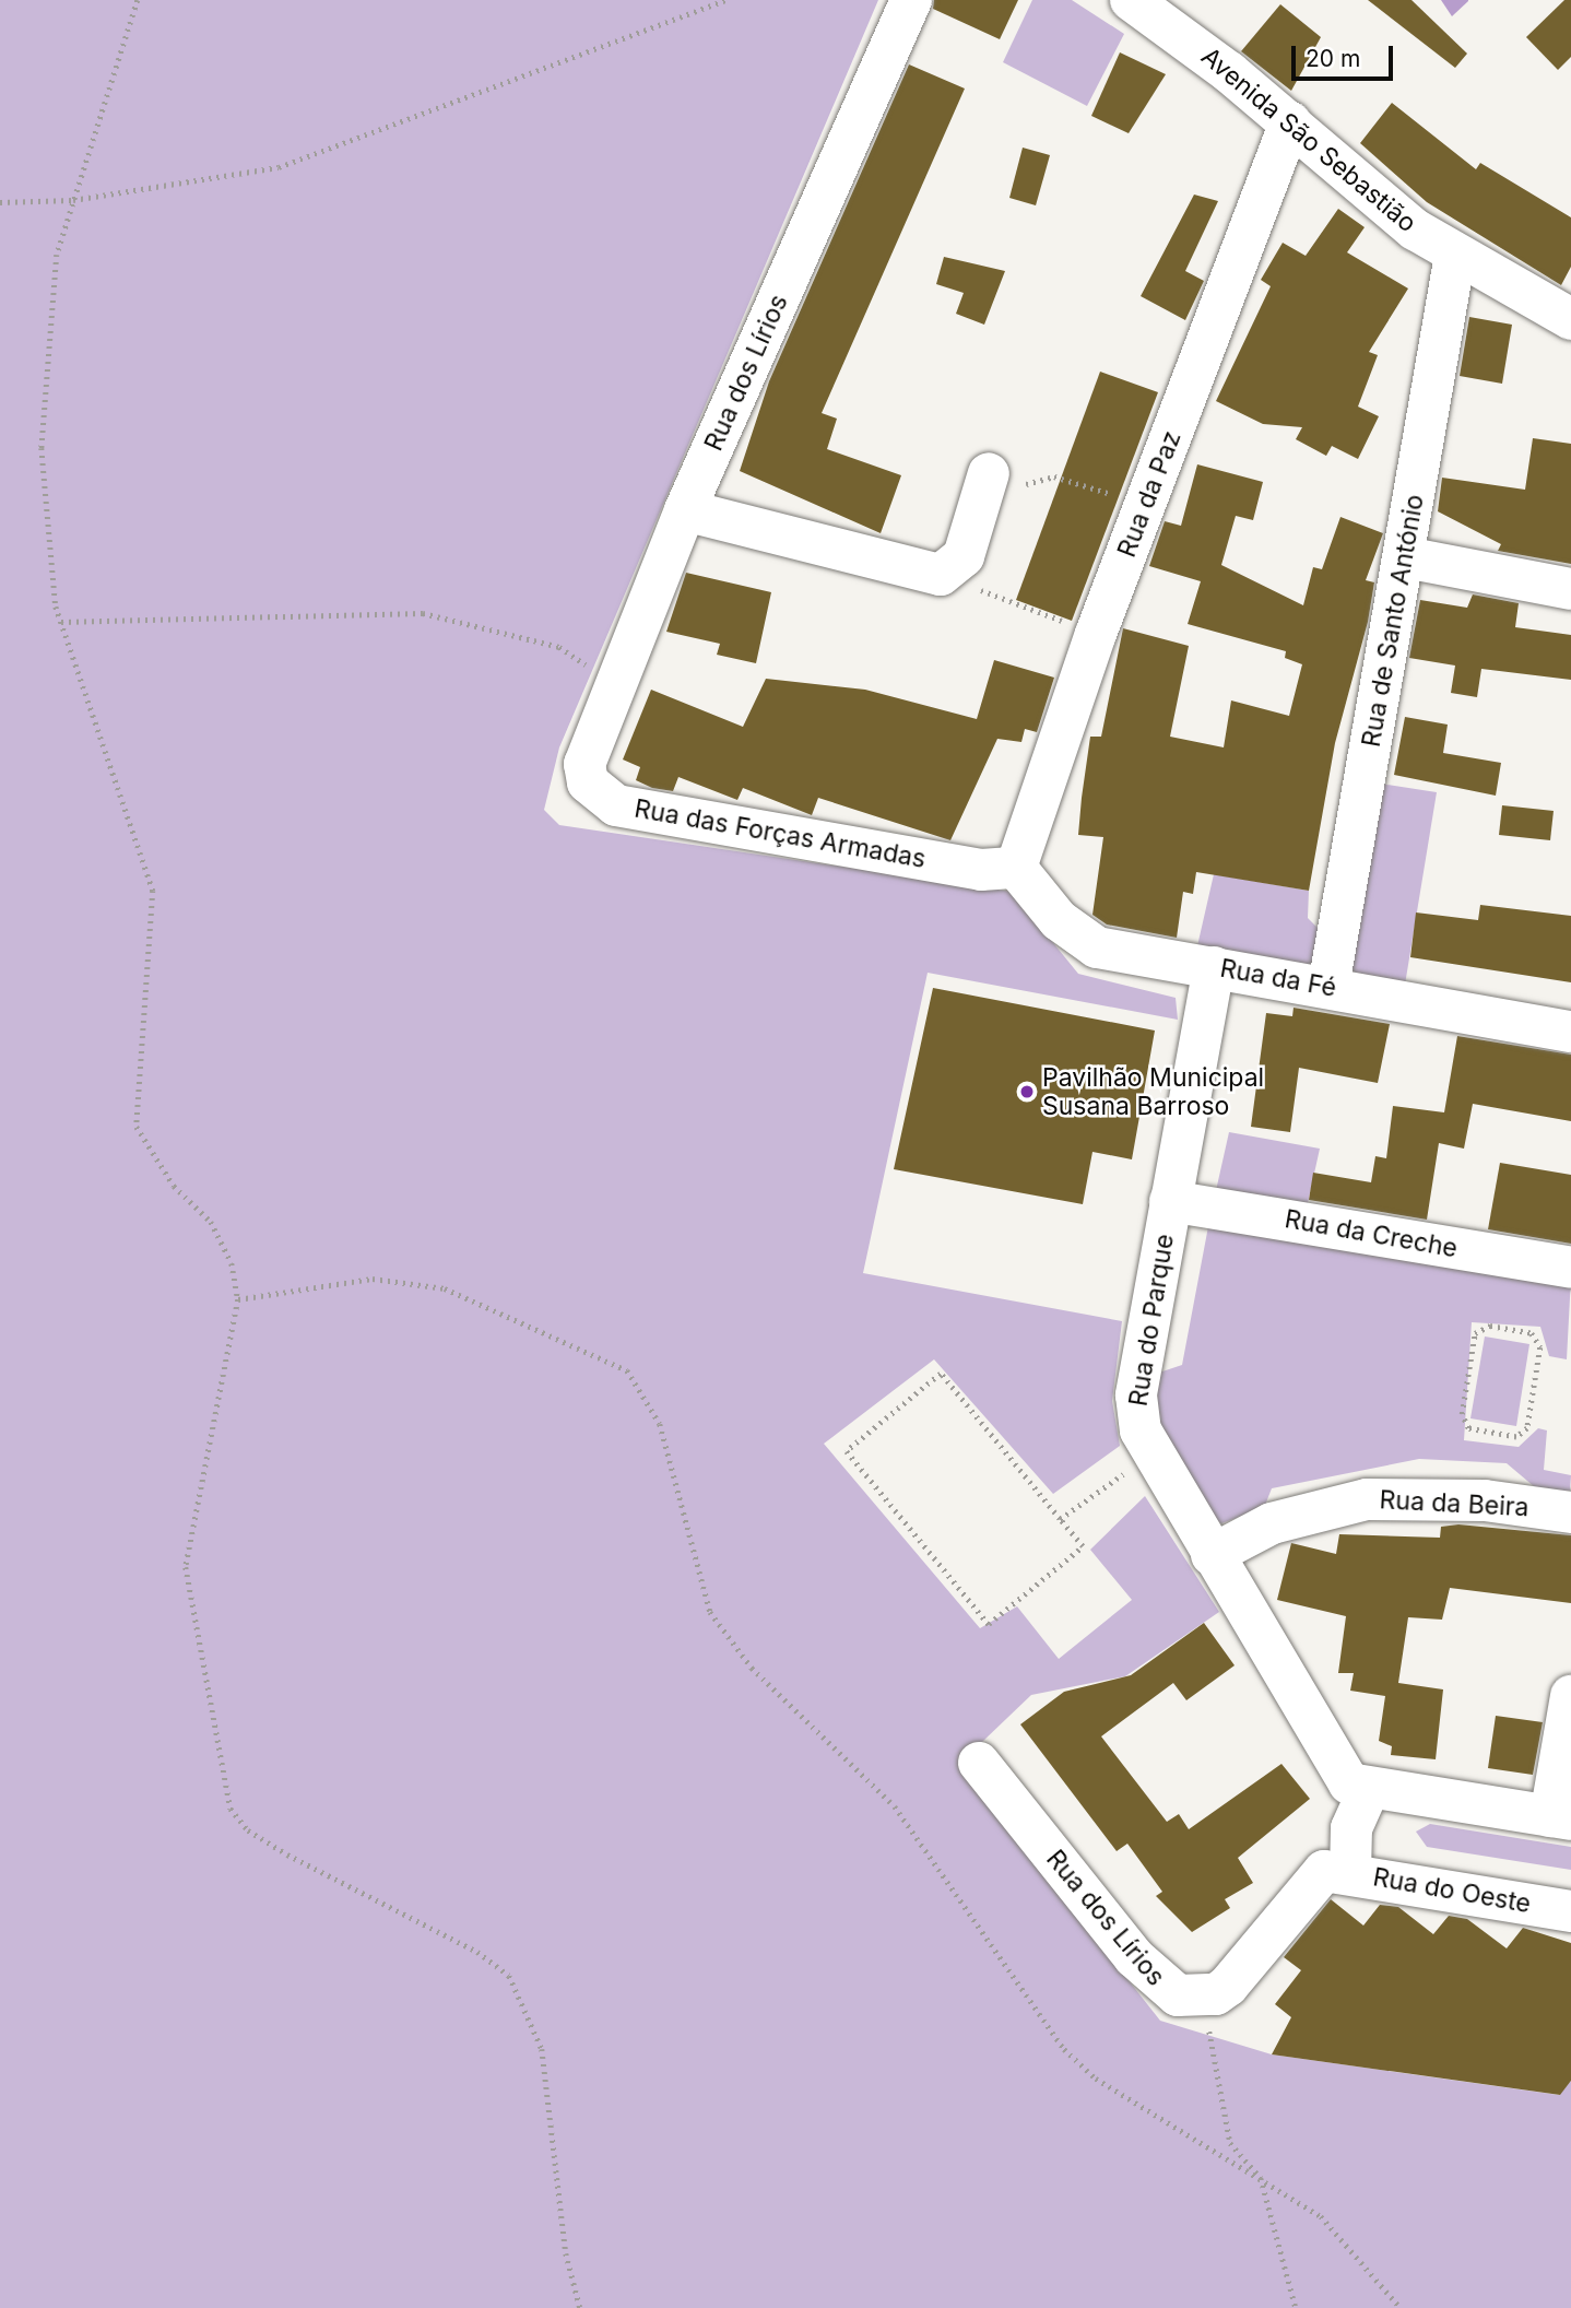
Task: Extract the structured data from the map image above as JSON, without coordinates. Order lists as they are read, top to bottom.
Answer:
{
  "streets": {
    "street": [
      "Avenida São Sebastião",
      "Rua dos Lírios",
      "Rua da Paz",
      "Rua de Santo António",
      "Rua das Forças Armadas",
      "Rua da Fé",
      "Rua da Creche",
      "Rua do Parque",
      "Rua da Beira",
      "Rua do Oeste"
    ]
  },
  "crossings": [
    ["Avenida São Sebastião", "Rua da Paz"],
    ["Avenida São Sebastião", "Rua de Santo António"],
    ["Rua dos Lírios", "Rua das Forças Armadas"],
    ["Rua da Paz", "Rua das Forças Armadas"],
    ["Rua da Paz", "Rua da Fé"],
    ["Rua de Santo António", "Rua da Fé"],
    ["Rua das Forças Armadas", "Rua da Fé"],
    ["Rua da Fé", "Rua do Parque"],
    ["Rua da Creche", "Rua do Parque"],
    ["Rua do Parque", "Rua da Beira"],
    ["Rua do Parque", "Rua do Oeste"]
  ],
  "places": ["Pavilhão Municipal Susana Barroso"],
  "scale_bar": "20 m"
}
